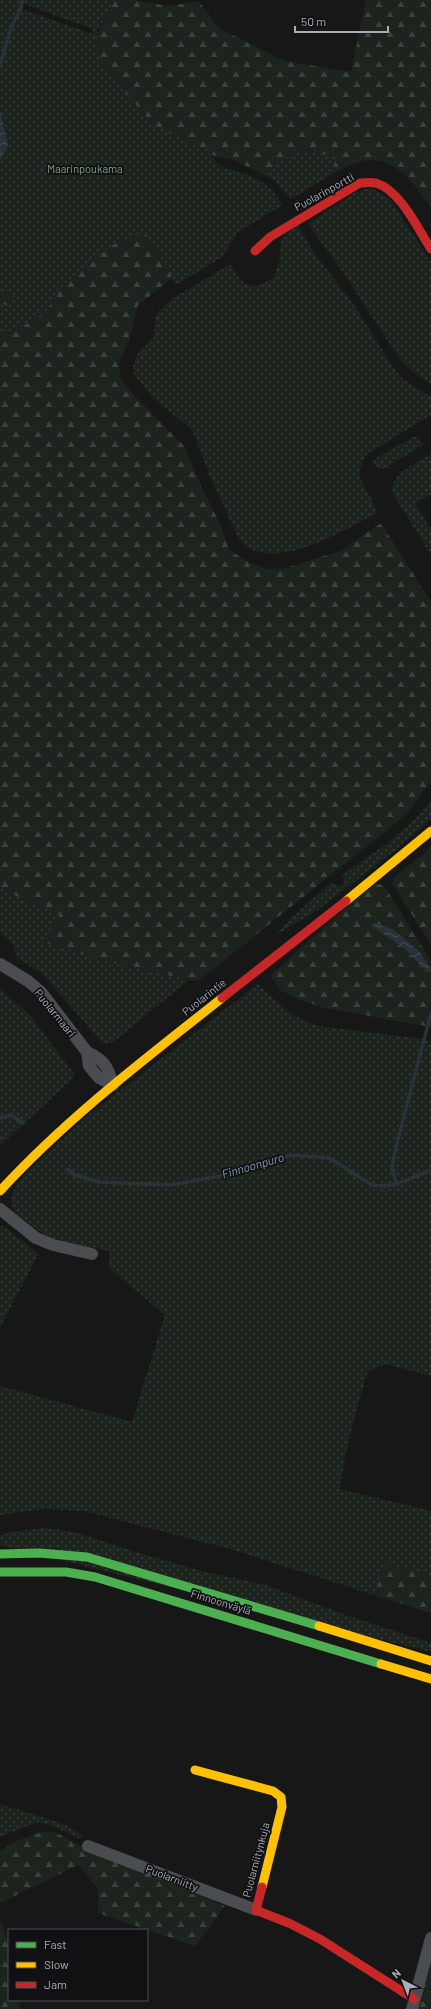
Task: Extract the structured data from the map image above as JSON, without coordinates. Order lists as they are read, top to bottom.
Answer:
{
  "streets": {
    "main road": [
      "Puolarinportti",
      "Puolarintie",
      "Finnoonväylä",
      "Puolarniitynkuja"
    ],
    "street": ["Puolarmaari", "Puolarniitty"]
  },
  "crossings": [
    ["Puolarintie", "Puolarmaari"],
    ["Puolarniitynkuja", "Puolarniitty"]
  ],
  "water": ["Finnoonpuro"],
  "parks": ["Maarinpoukama"],
  "legend": ["Fast", "Slow", "Jam"],
  "scale_bar": "50 m",
  "north": "top left"
}
